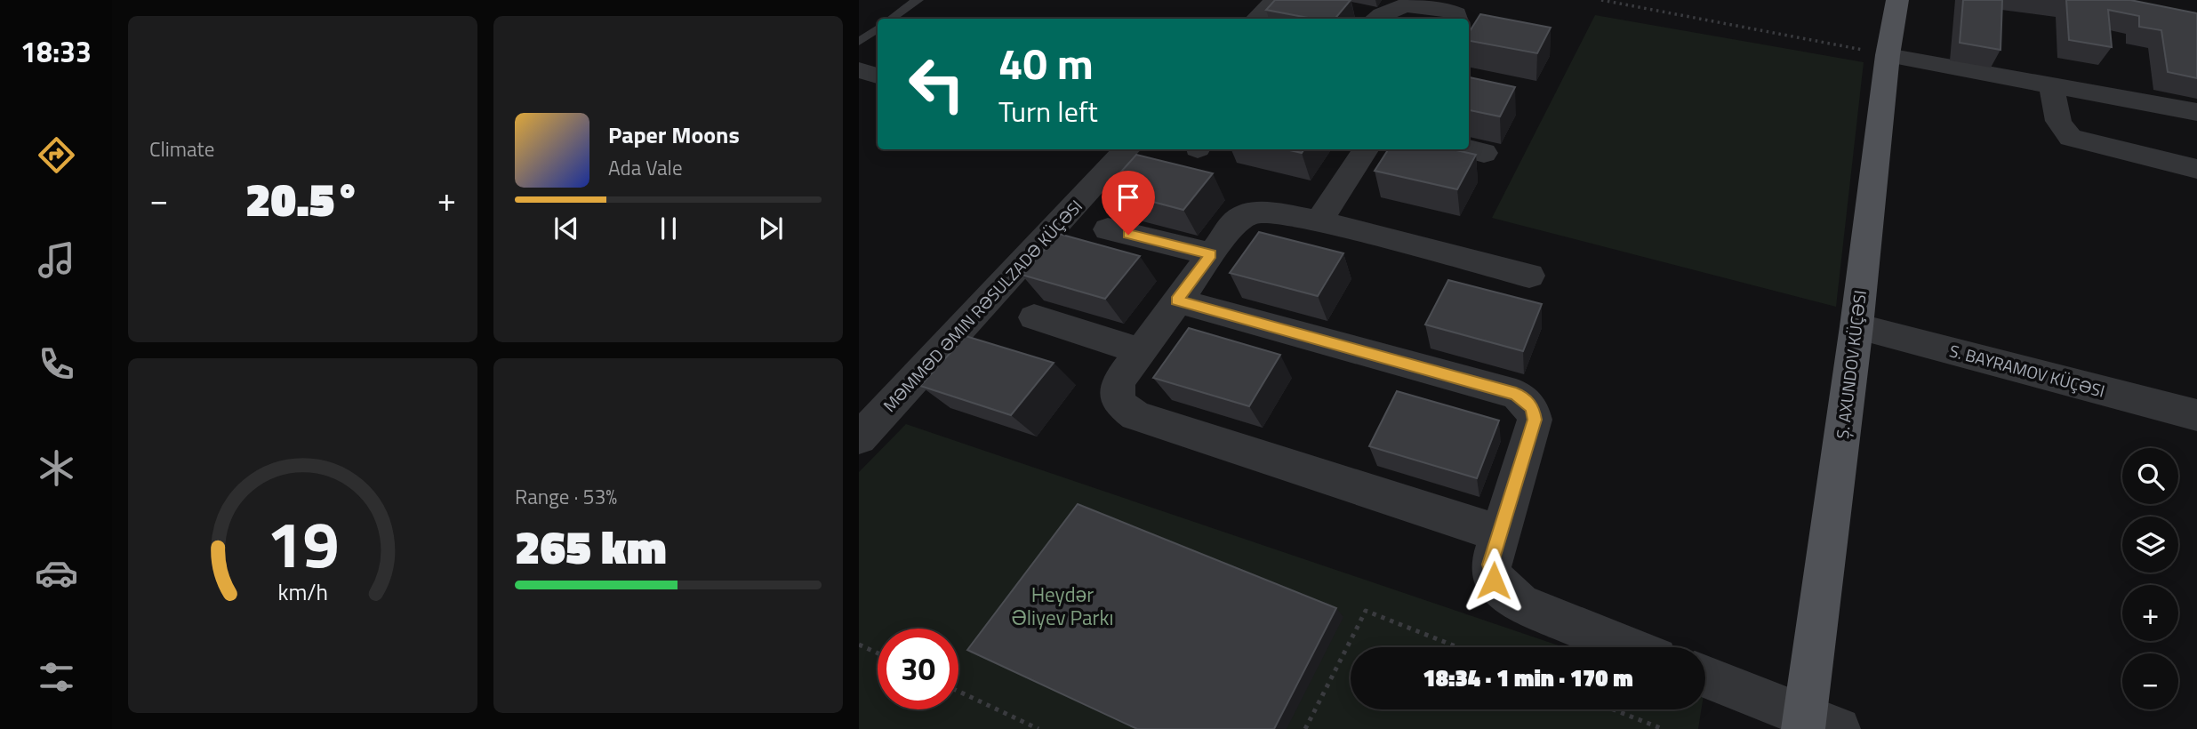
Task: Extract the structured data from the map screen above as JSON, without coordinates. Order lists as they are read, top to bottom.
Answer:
{
  "streets": {
    "main road": ["Ş. AXUNDOV KÜÇƏSI"],
    "street": ["MƏMMƏD ƏMIN RƏSULZADƏ KÜÇƏSI", "S. BAYRAMOV KÜÇƏSI"]
  },
  "crossings": [
    ["Ş. AXUNDOV KÜÇƏSI", "S. BAYRAMOV KÜÇƏSI"]
  ],
  "parks": ["Heydər Əliyev Parkı"],
  "page": {
    "tabs": "18:33",
    "tile": [
      "Climate",
      ["Range · 53%", "265 km"]
    ],
    "turn": ["40 m", "Turn left"],
    "song": ["Paper Moons", "Ada Vale"],
    "heat": ["−", "20.5°", "+"],
    "map_buttons": ["+", "−"],
    "limit": "30",
    "trip": "18:34 · 1 min · 170 m",
    "gauge": ["19", "km/h"]
  }
}
